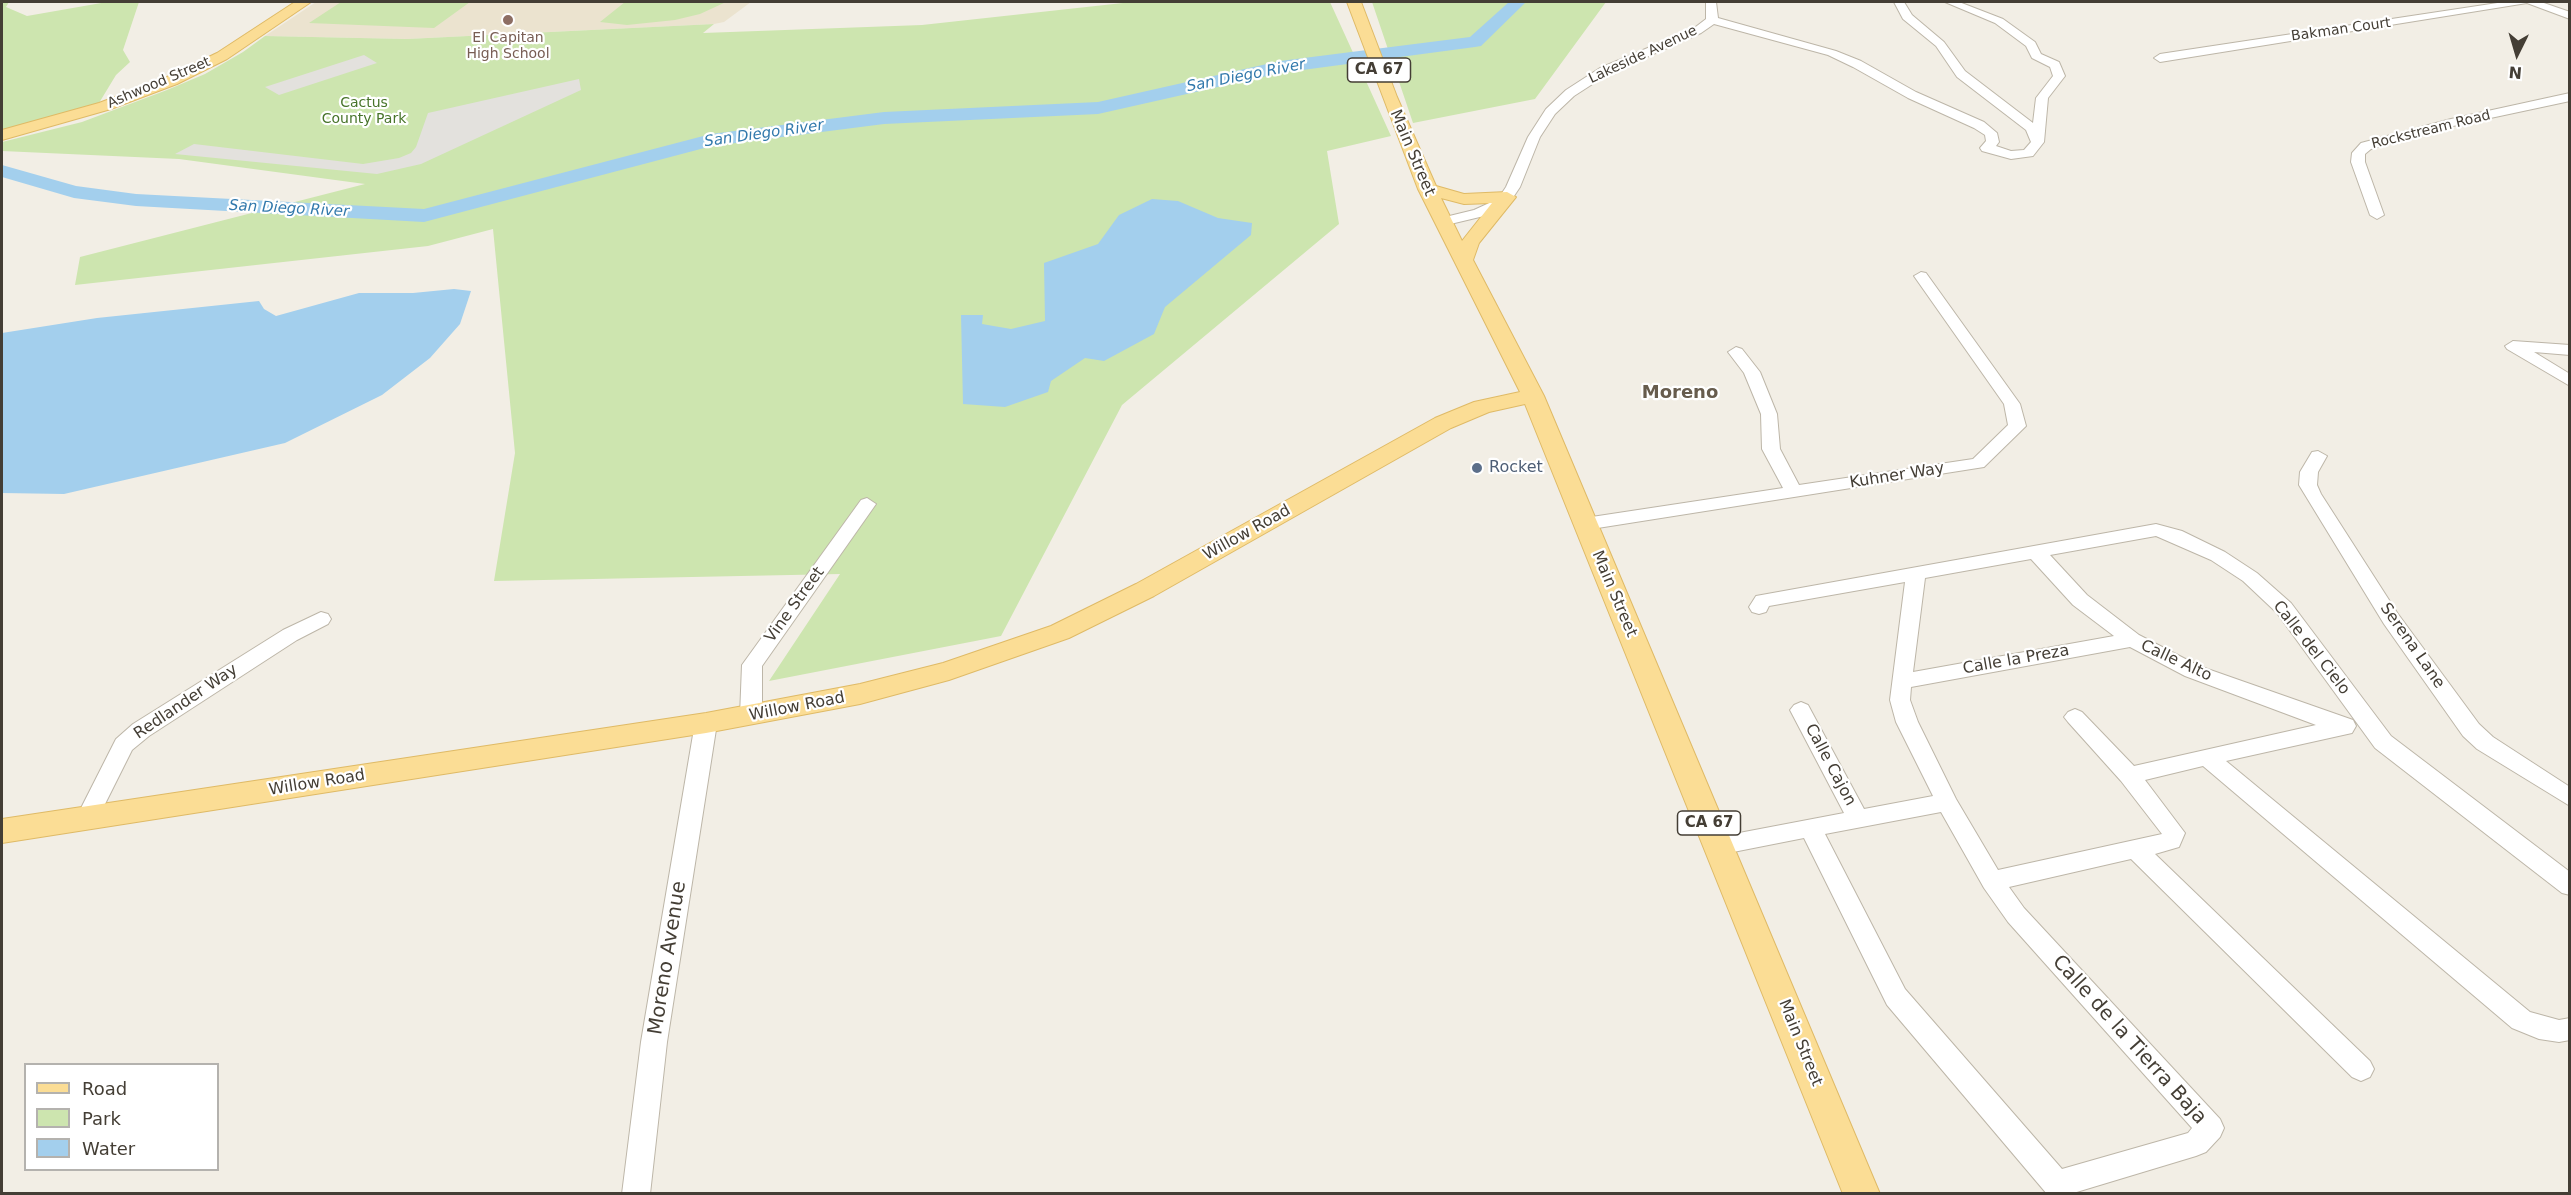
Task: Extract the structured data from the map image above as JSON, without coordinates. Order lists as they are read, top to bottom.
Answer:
{
  "streets": {
    "main road": [
      "CA 67",
      "Ashwood Street",
      "Main Street",
      "Willow Road"
    ],
    "street": [
      "Bakman Court",
      "Lakeside Avenue",
      "Rockstream Road",
      "Kuhner Way",
      "Vine Street",
      "Serena Lane",
      "Calle del Cielo",
      "Calle la Preza",
      "Calle Alto",
      "Redlander Way",
      "Calle Cajon",
      "Moreno Avenue",
      "Calle de la Tierra Baja"
    ]
  },
  "crossings": [
    ["Main Street", "Kuhner Way"],
    ["Main Street", "Willow Road"],
    ["Willow Road", "Vine Street"],
    ["Willow Road", "Redlander Way"],
    ["Willow Road", "Moreno Avenue"],
    ["Calle del Cielo", "Calle Alto"],
    ["Calle del Cielo", "Calle de la Tierra Baja"],
    ["Calle la Preza", "Calle Alto"],
    ["Calle la Preza", "Calle de la Tierra Baja"]
  ],
  "districts": ["Moreno"],
  "water": ["San Diego River"],
  "parks": ["Cactus County Park"],
  "places": ["El Capitan High School", "Rocket"],
  "legend": ["Road", "Park", "Water"],
  "north": "bottom"
}
